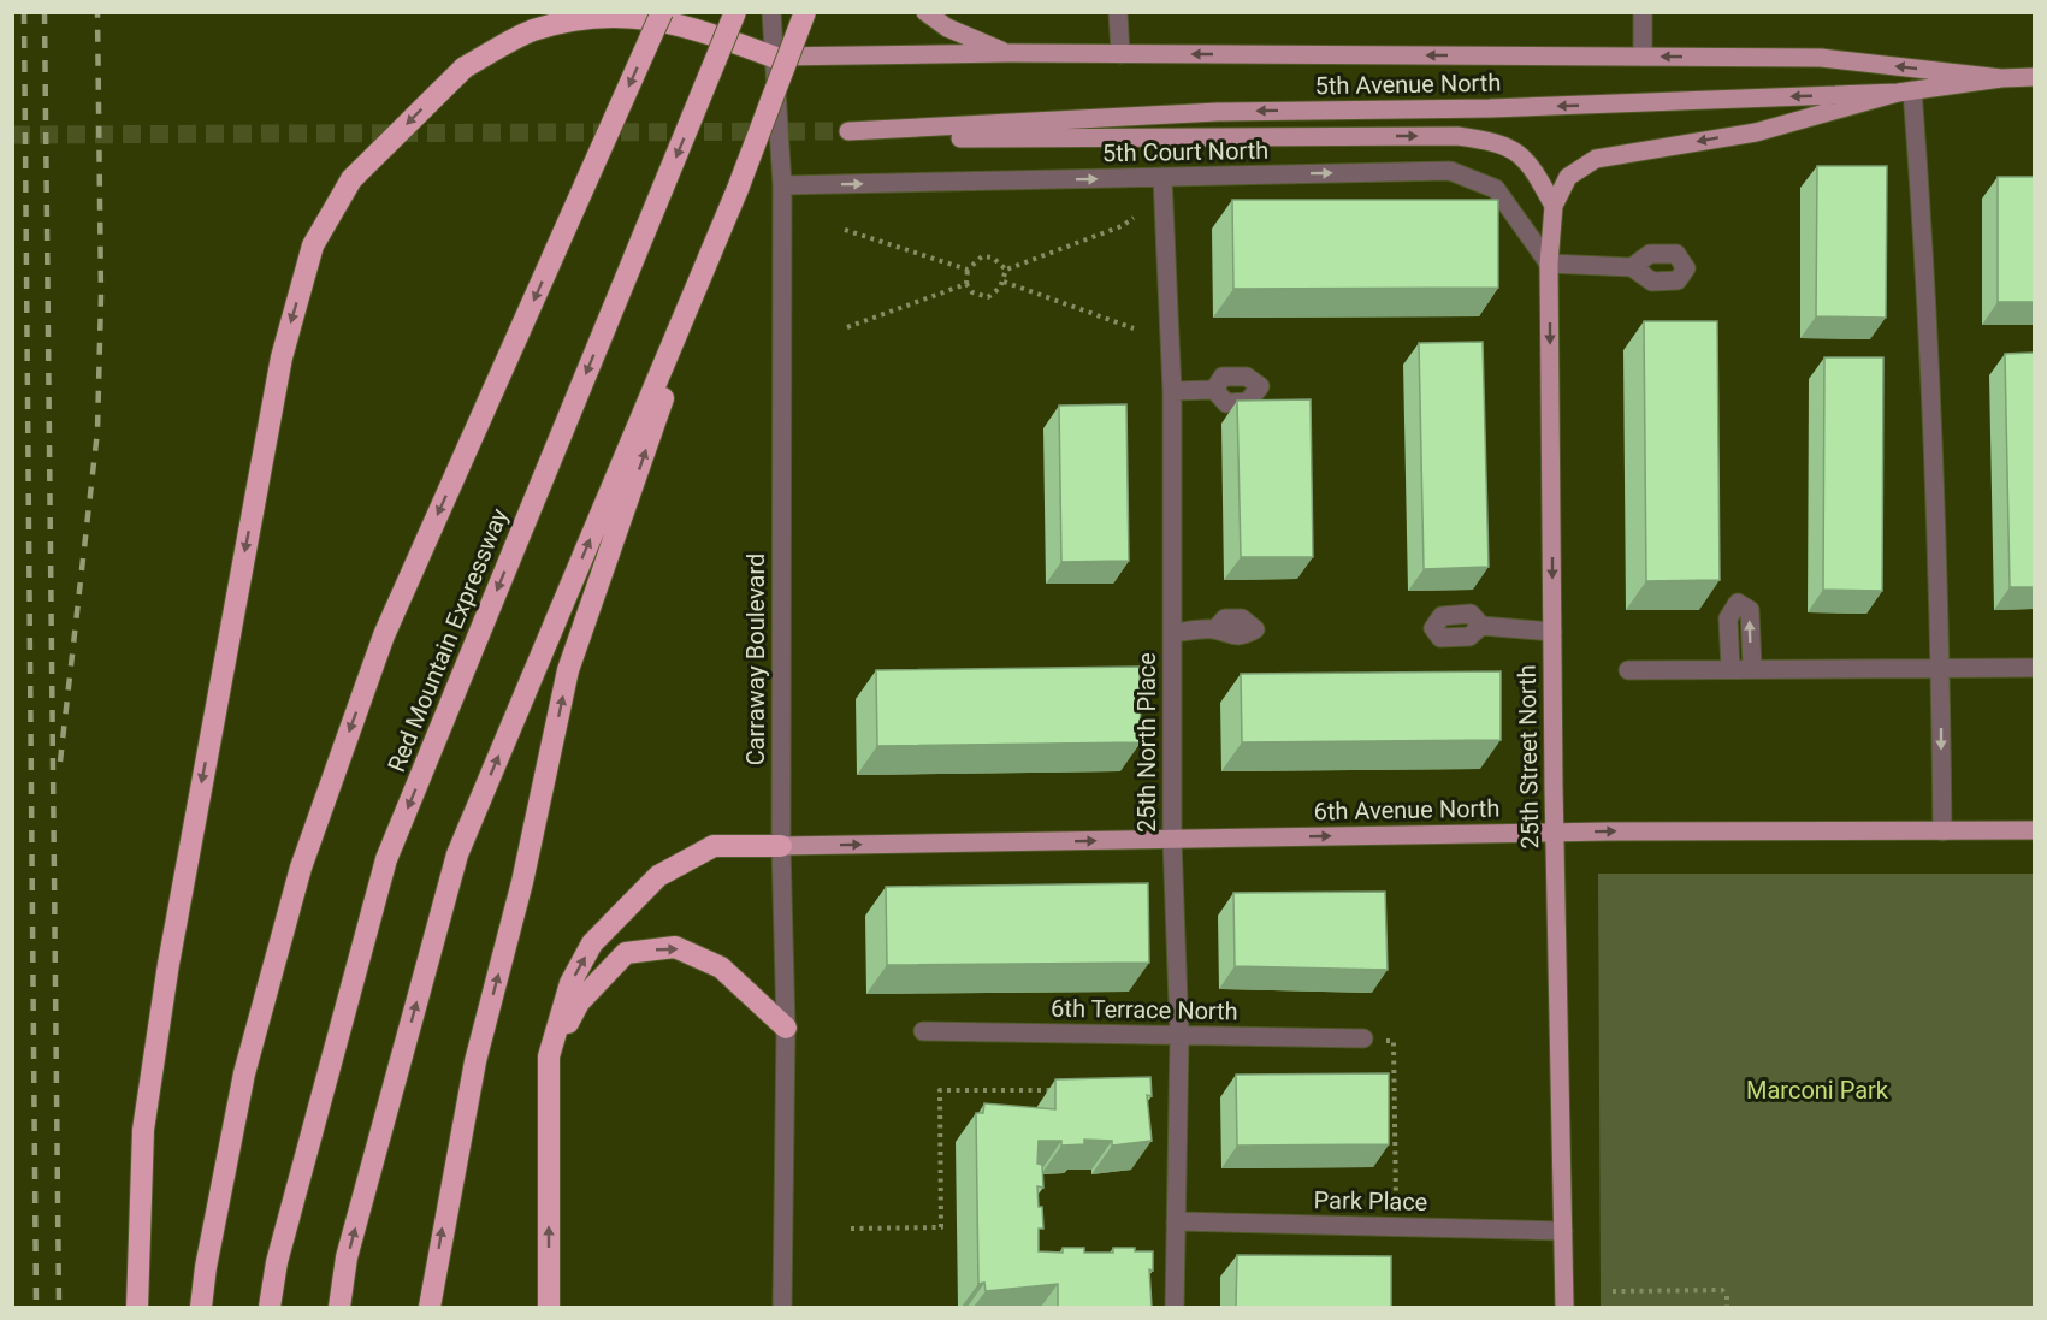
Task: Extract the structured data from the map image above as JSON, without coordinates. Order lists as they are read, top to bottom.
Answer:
{
  "streets": {
    "highway": ["Red Mountain Expressway"],
    "main road": ["5th Avenue North", "25th Street North", "6th Avenue North"],
    "street": [
      "5th Court North",
      "Carraway Boulevard",
      "25th North Place",
      "6th Terrace North",
      "Park Place"
    ]
  },
  "crossings": [
    ["5th Avenue North", "Carraway Boulevard"],
    ["5th Avenue North", "25th Street North"],
    ["5th Court North", "Carraway Boulevard"],
    ["5th Court North", "25th North Place"],
    ["5th Court North", "25th Street North"],
    ["Carraway Boulevard", "6th Avenue North"],
    ["25th North Place", "6th Avenue North"],
    ["25th North Place", "6th Terrace North"],
    ["25th North Place", "Park Place"],
    ["25th Street North", "6th Avenue North"],
    ["25th Street North", "Park Place"]
  ],
  "one_way": ["5th Court North", "6th Avenue North"],
  "parks": ["Marconi Park"]
}
